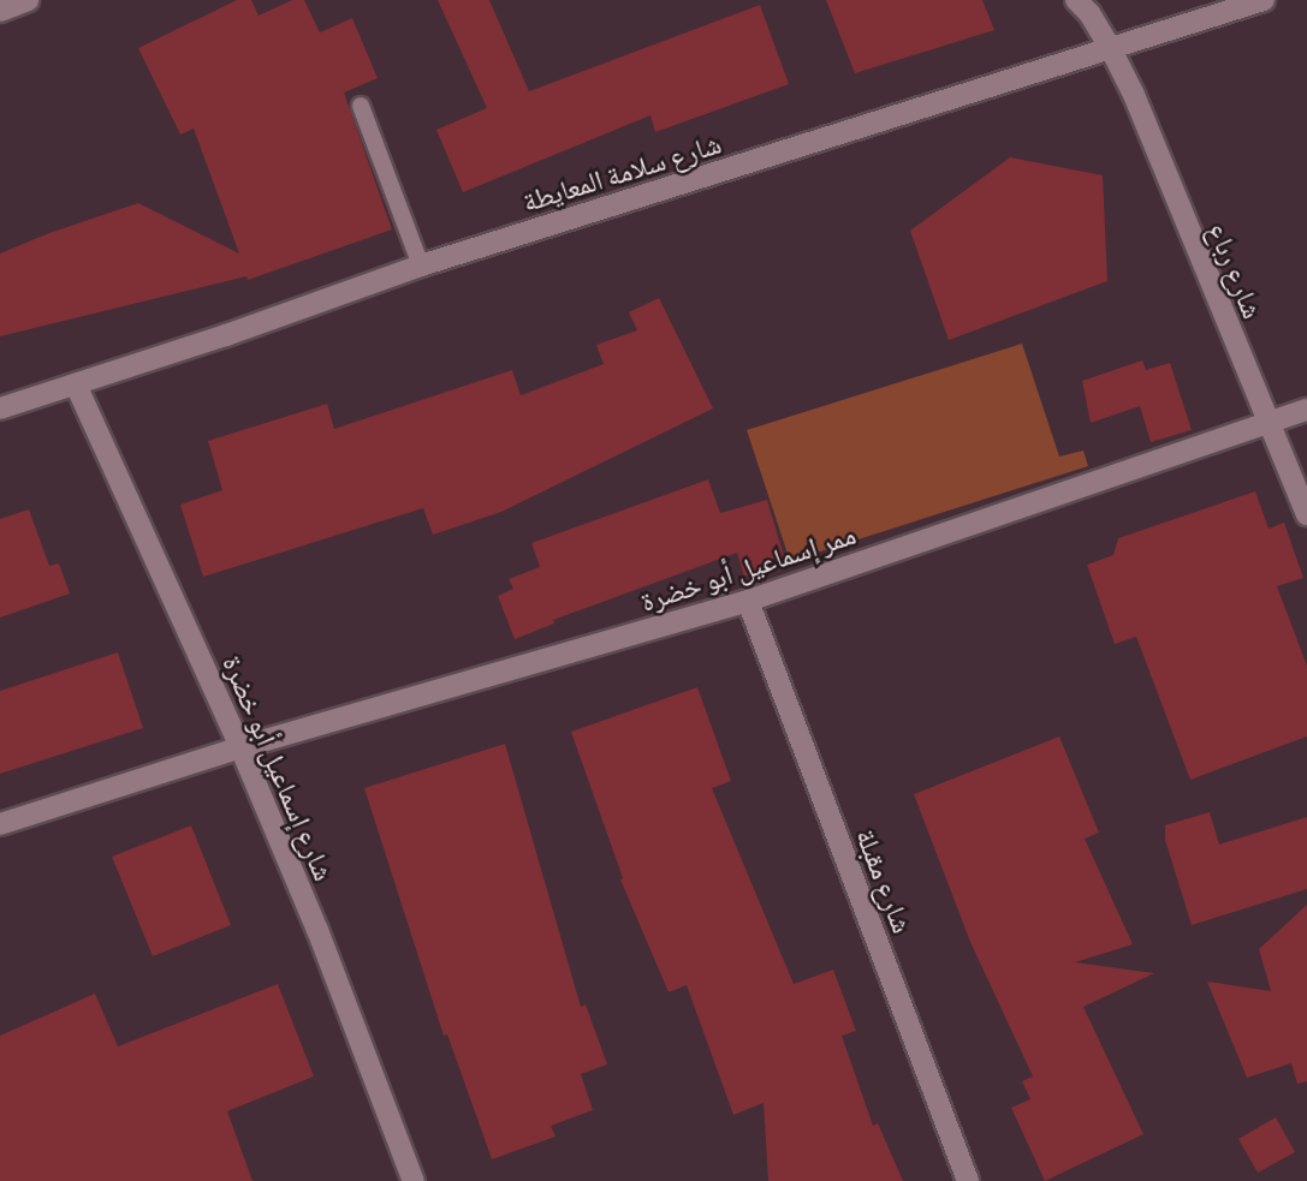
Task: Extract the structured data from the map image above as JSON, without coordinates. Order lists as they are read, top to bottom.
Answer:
{
  "streets": {
    "street": [
      "شارع سلامة المعايطة",
      "شارع رباع",
      "ممر إسماعيل أبو خضرة",
      "شارع إسماعيل أبو خضرة",
      "شارع مقبلة"
    ]
  },
  "crossings": [
    ["شارع سلامة المعايطة", "شارع رباع"],
    ["شارع سلامة المعايطة", "شارع إسماعيل أبو خضرة"],
    ["شارع رباع", "ممر إسماعيل أبو خضرة"],
    ["ممر إسماعيل أبو خضرة", "شارع إسماعيل أبو خضرة"],
    ["ممر إسماعيل أبو خضرة", "شارع مقبلة"]
  ]
}
